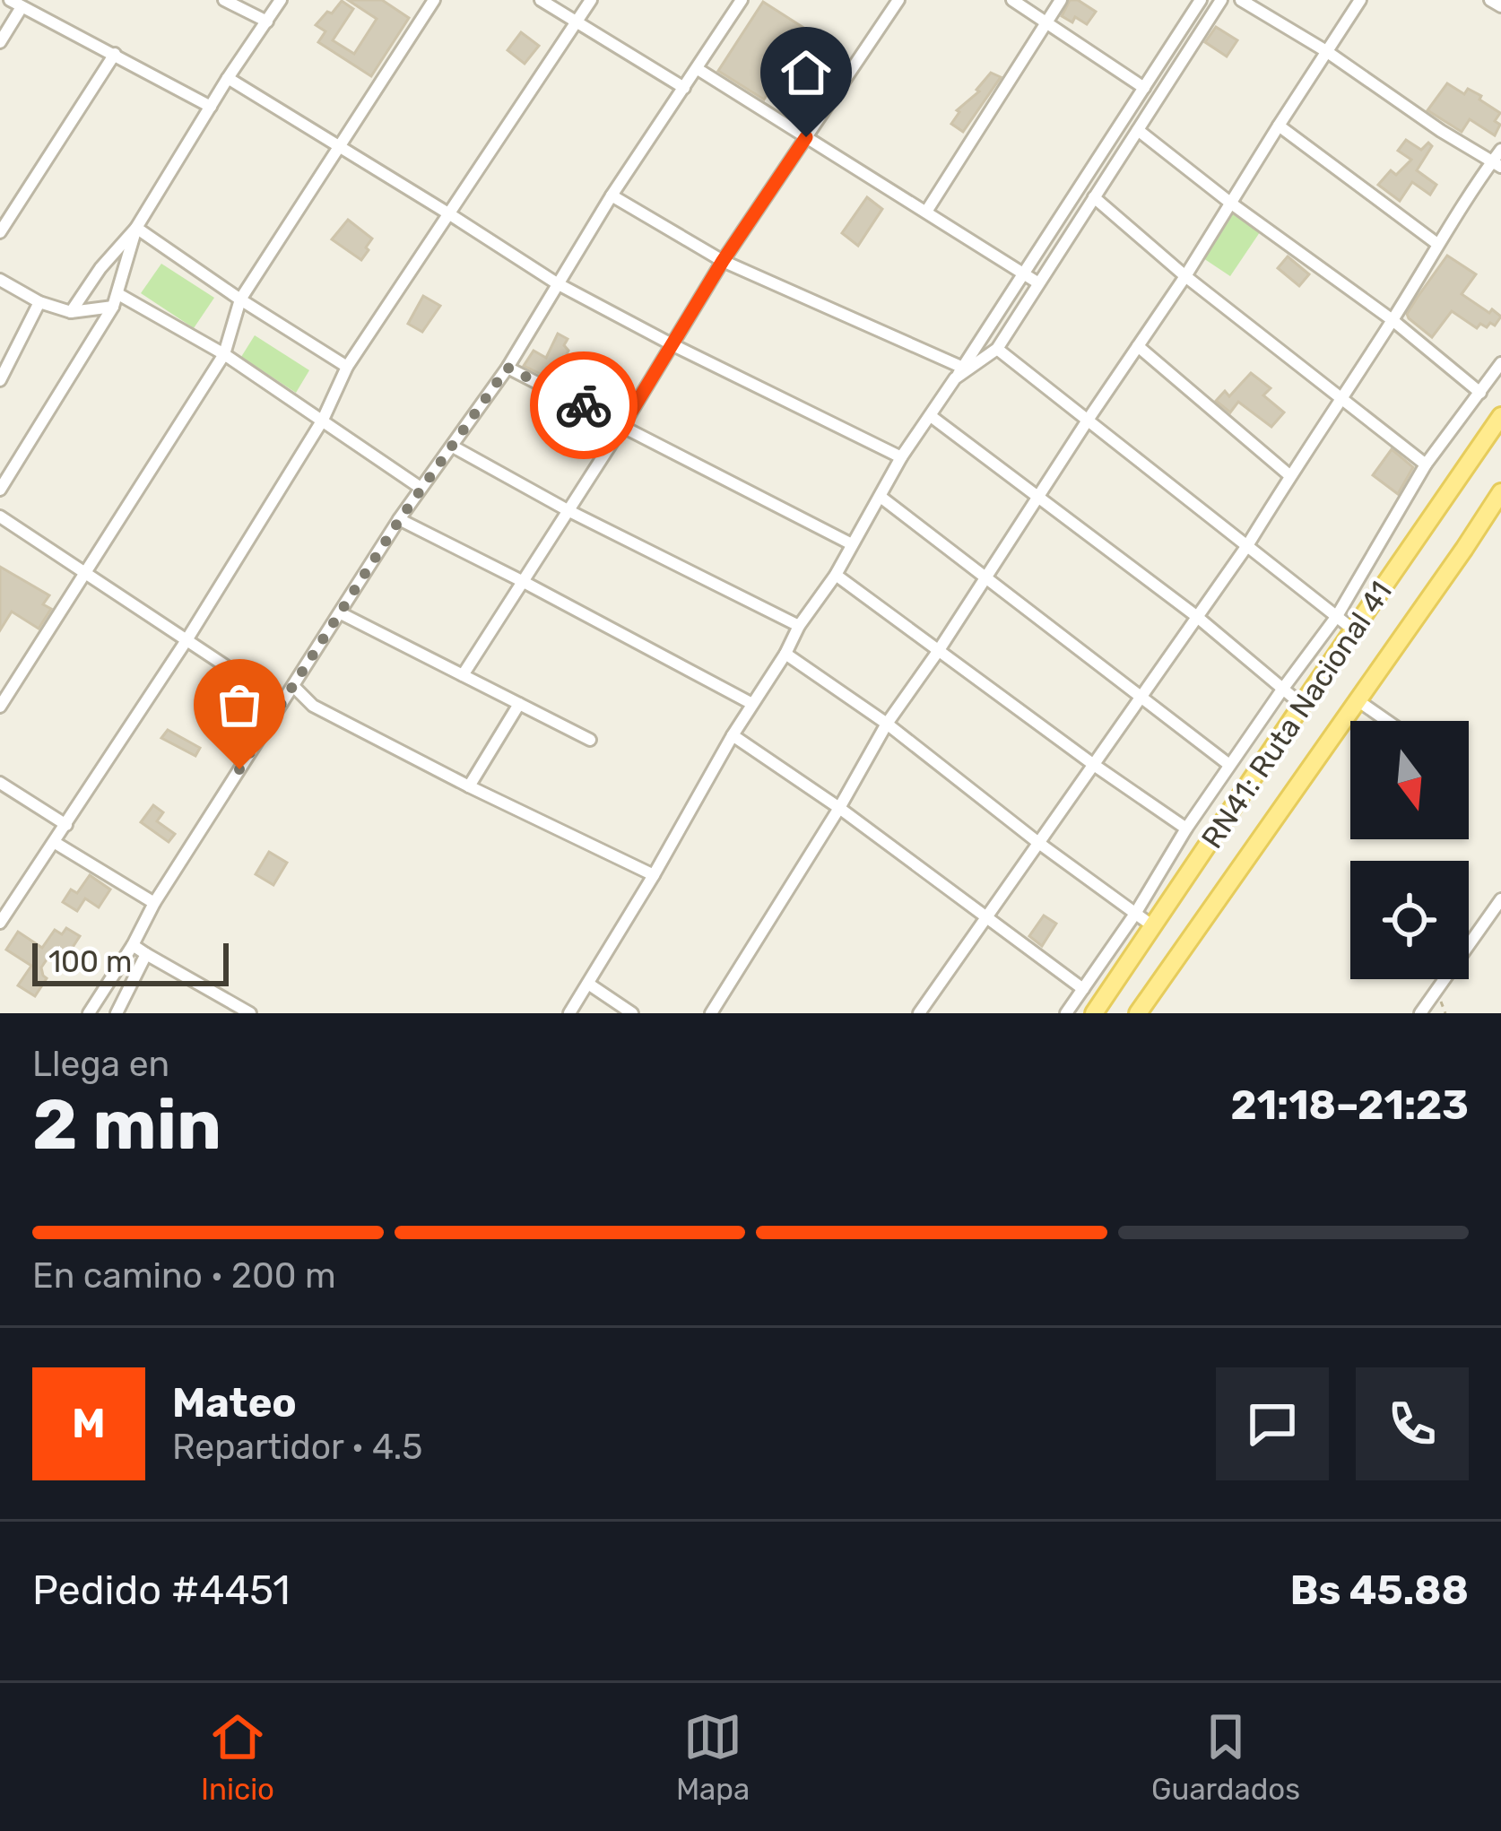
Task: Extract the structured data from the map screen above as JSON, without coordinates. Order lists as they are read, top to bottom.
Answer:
{
  "streets": {
    "main road": ["RN41: Ruta Nacional 41"]
  },
  "scale_bar": "100 m",
  "north": "bottom",
  "page": {
    "scale": "100 m",
    "heading": ["2 min", "Llega en", "21:18–21:23"],
    "panel": [
      "Mateo",
      "Repartidor · 4.5",
      "Pedido #4451",
      "Bs 45.88"
    ],
    "bar": "En camino · 200 m",
    "round": "M",
    "tabs": ["Inicio", "Mapa", "Guardados"]
  }
}
